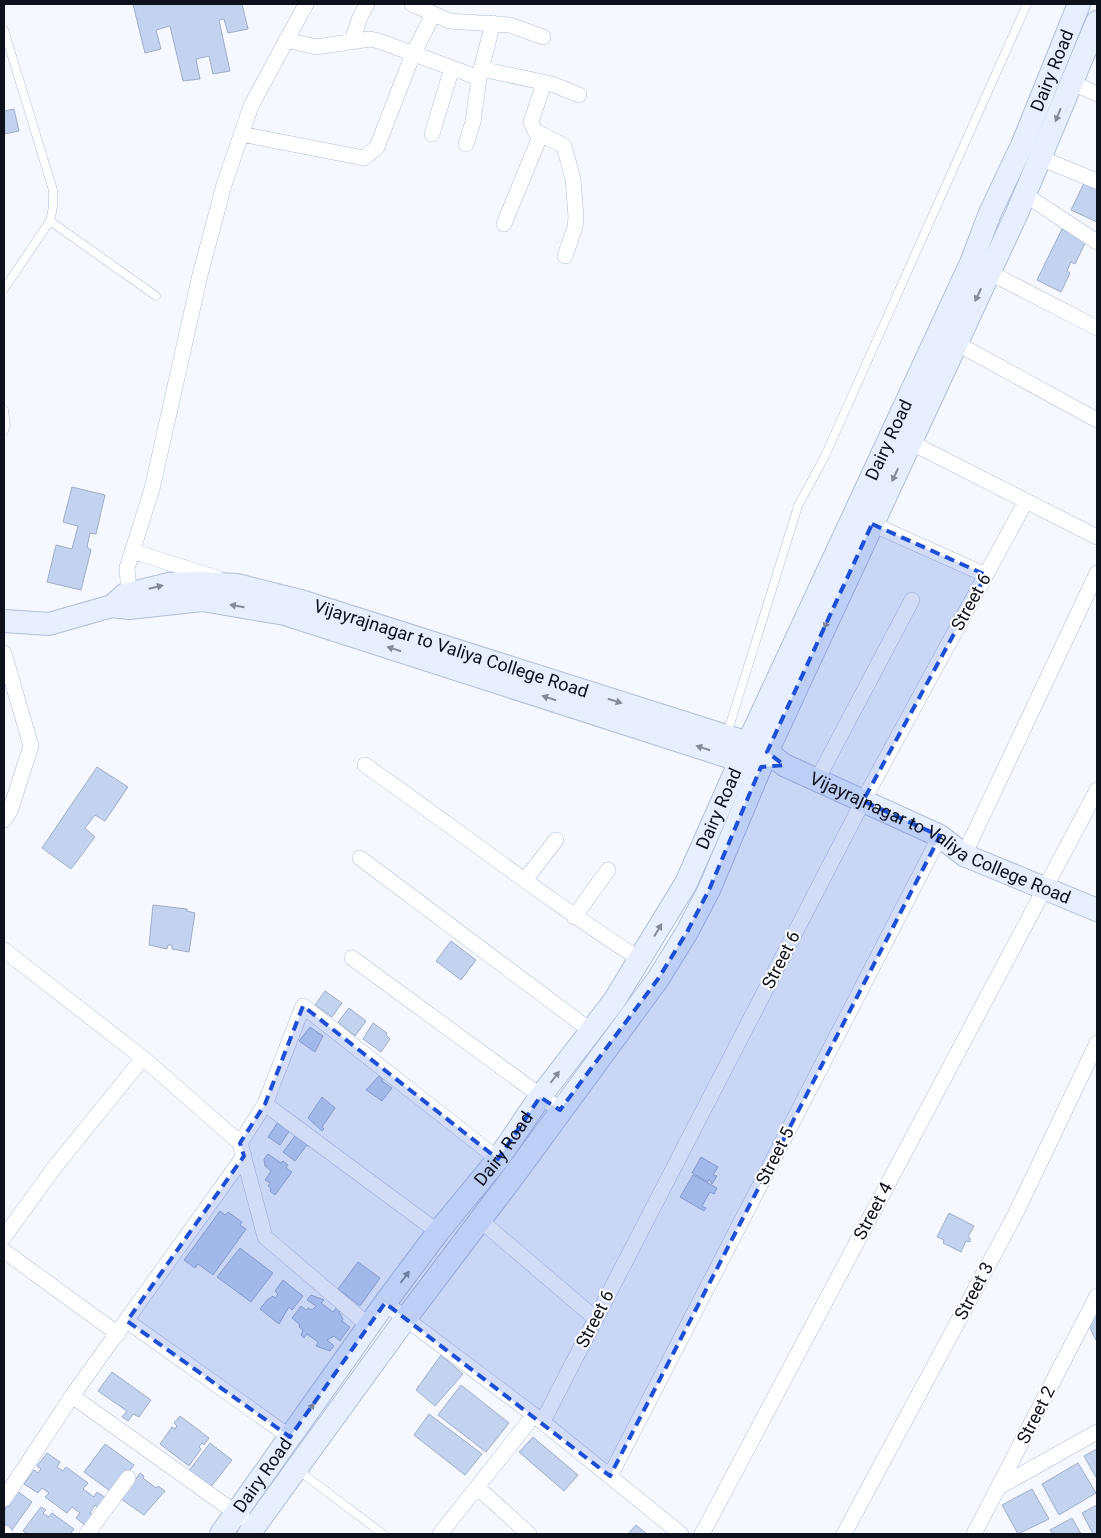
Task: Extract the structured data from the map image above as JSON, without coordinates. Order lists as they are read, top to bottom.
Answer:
{
  "streets": {
    "main road": ["Dairy Road", "Vijayrajnagar to Valiya College Road"],
    "street": [
      "Street 6",
      "Street 5",
      "Street 4",
      "Street 3",
      "Street 2"
    ]
  },
  "crossings": [
    ["Dairy Road", "Vijayrajnagar to Valiya College Road"],
    ["Street 6", "Vijayrajnagar to Valiya College Road"],
    ["Vijayrajnagar to Valiya College Road", "Street 5"],
    ["Vijayrajnagar to Valiya College Road", "Street 4"]
  ]
}
